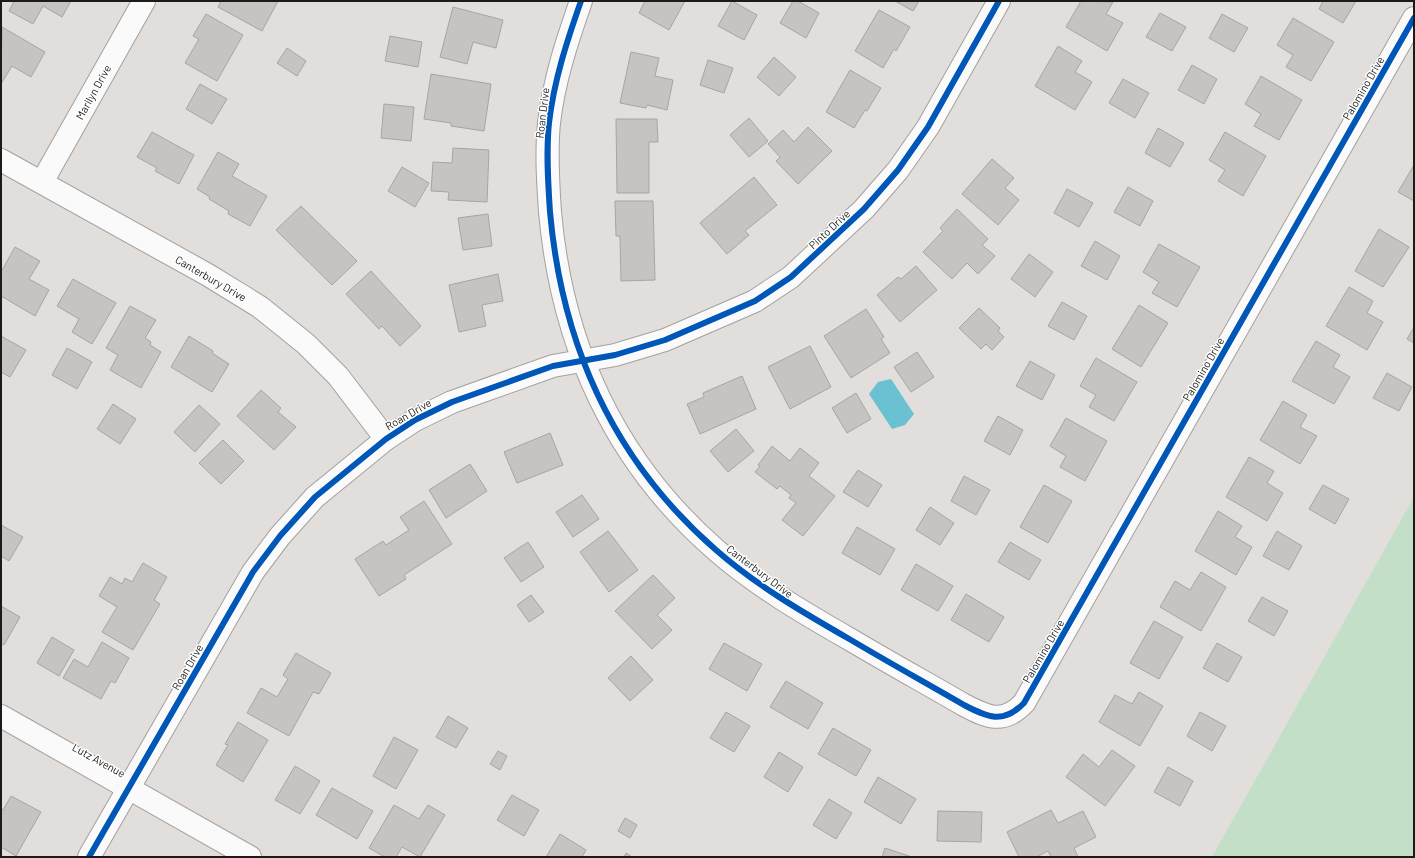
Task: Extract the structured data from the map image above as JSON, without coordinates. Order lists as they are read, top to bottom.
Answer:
{
  "streets": {
    "street": [
      "Palomino Drive",
      "Marilyn Drive",
      "Roan Drive",
      "Pinto Drive",
      "Canterbury Drive",
      "Lutz Avenue"
    ]
  },
  "crossings": [
    ["Palomino Drive", "Canterbury Drive"],
    ["Marilyn Drive", "Canterbury Drive"],
    ["Roan Drive", "Pinto Drive"],
    ["Roan Drive", "Canterbury Drive"],
    ["Roan Drive", "Lutz Avenue"],
    ["Pinto Drive", "Canterbury Drive"]
  ]
}
